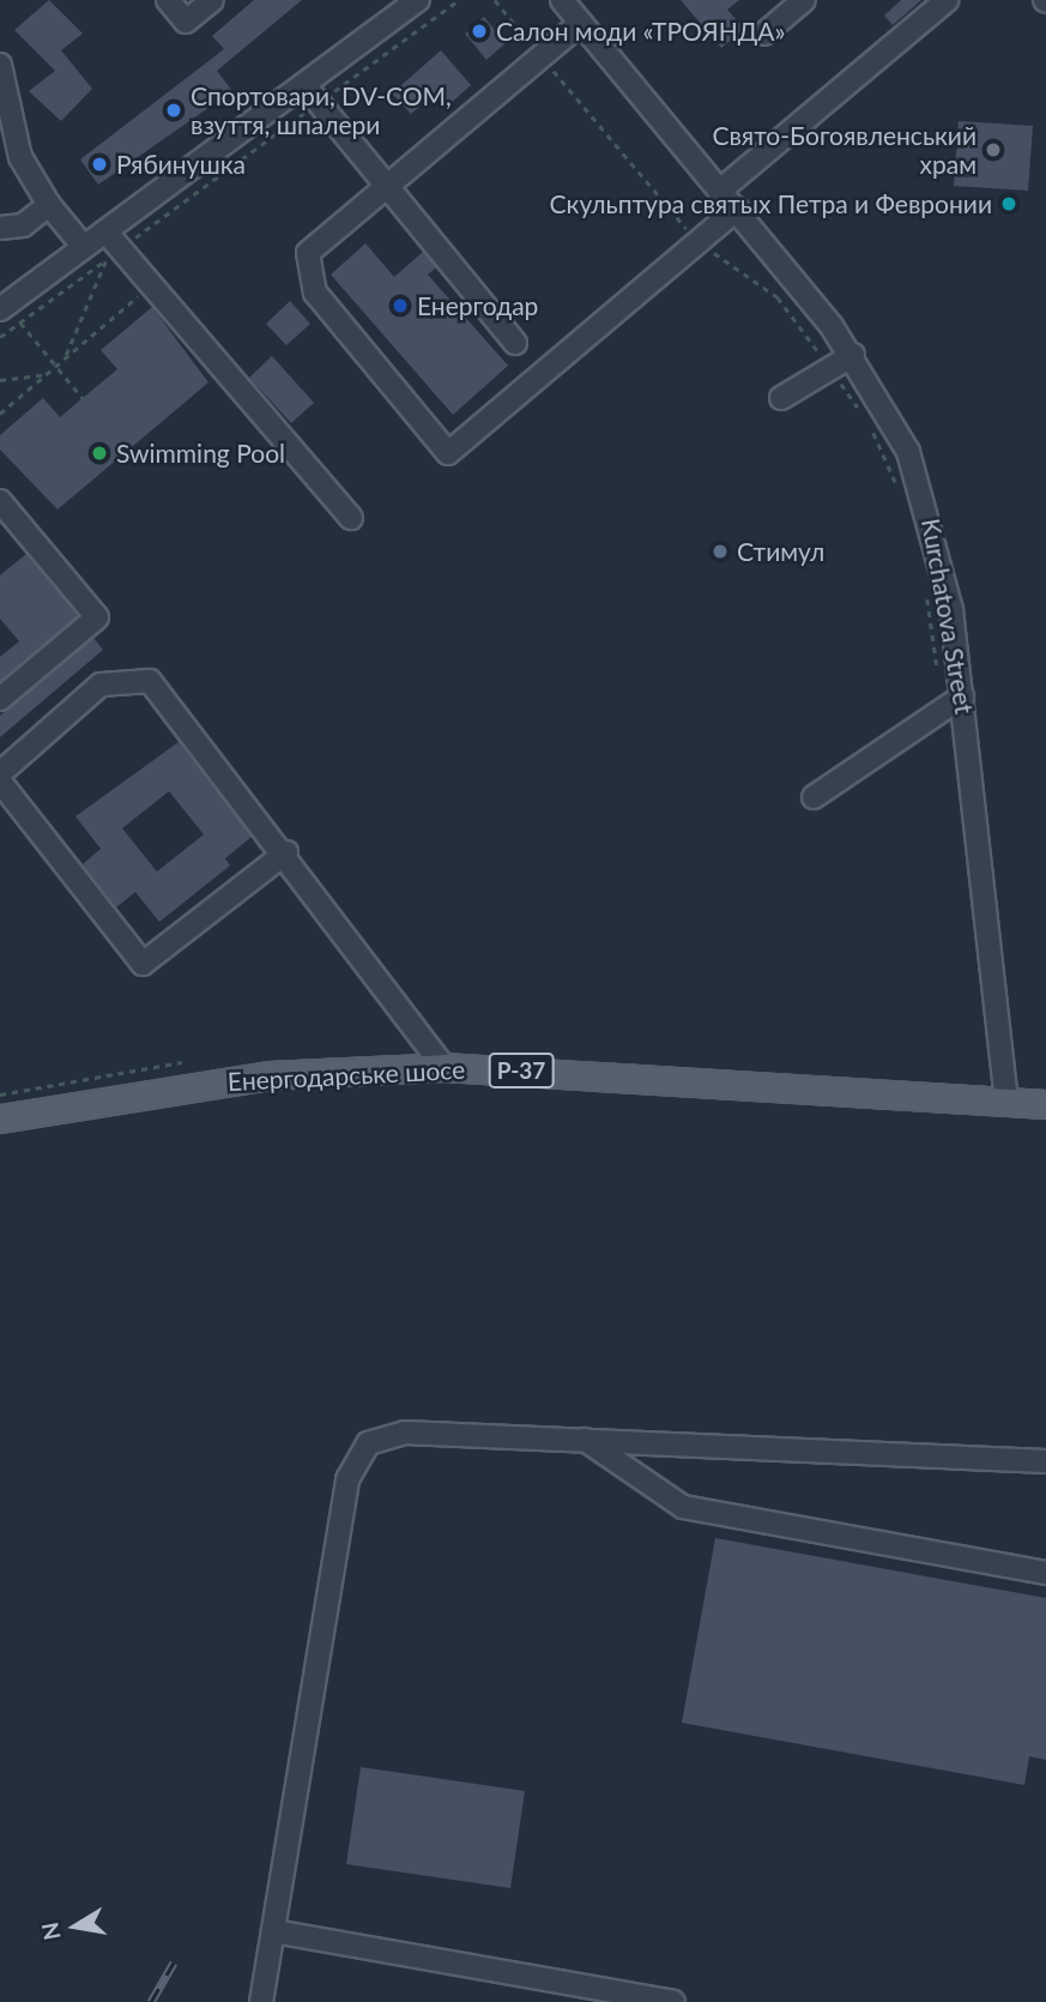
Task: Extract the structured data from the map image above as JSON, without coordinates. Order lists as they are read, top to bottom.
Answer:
{
  "streets": {
    "main road": ["Р-37", "Енергодарське шосе"],
    "street": ["Kurchatova Street"]
  },
  "crossings": [
    ["Kurchatova Street", "Енергодарське шосе"]
  ],
  "places": [
    "Салон моди «ТРОЯНДА»",
    "Спортовари, DV-COM, взуття, шпалери",
    "Свято-Богоявленський храм",
    "Рябинушка",
    "Скульптура святых Петра и Февронии",
    "Енергодар",
    "Swimming Pool",
    "Стимул"
  ],
  "north": "left"
}
